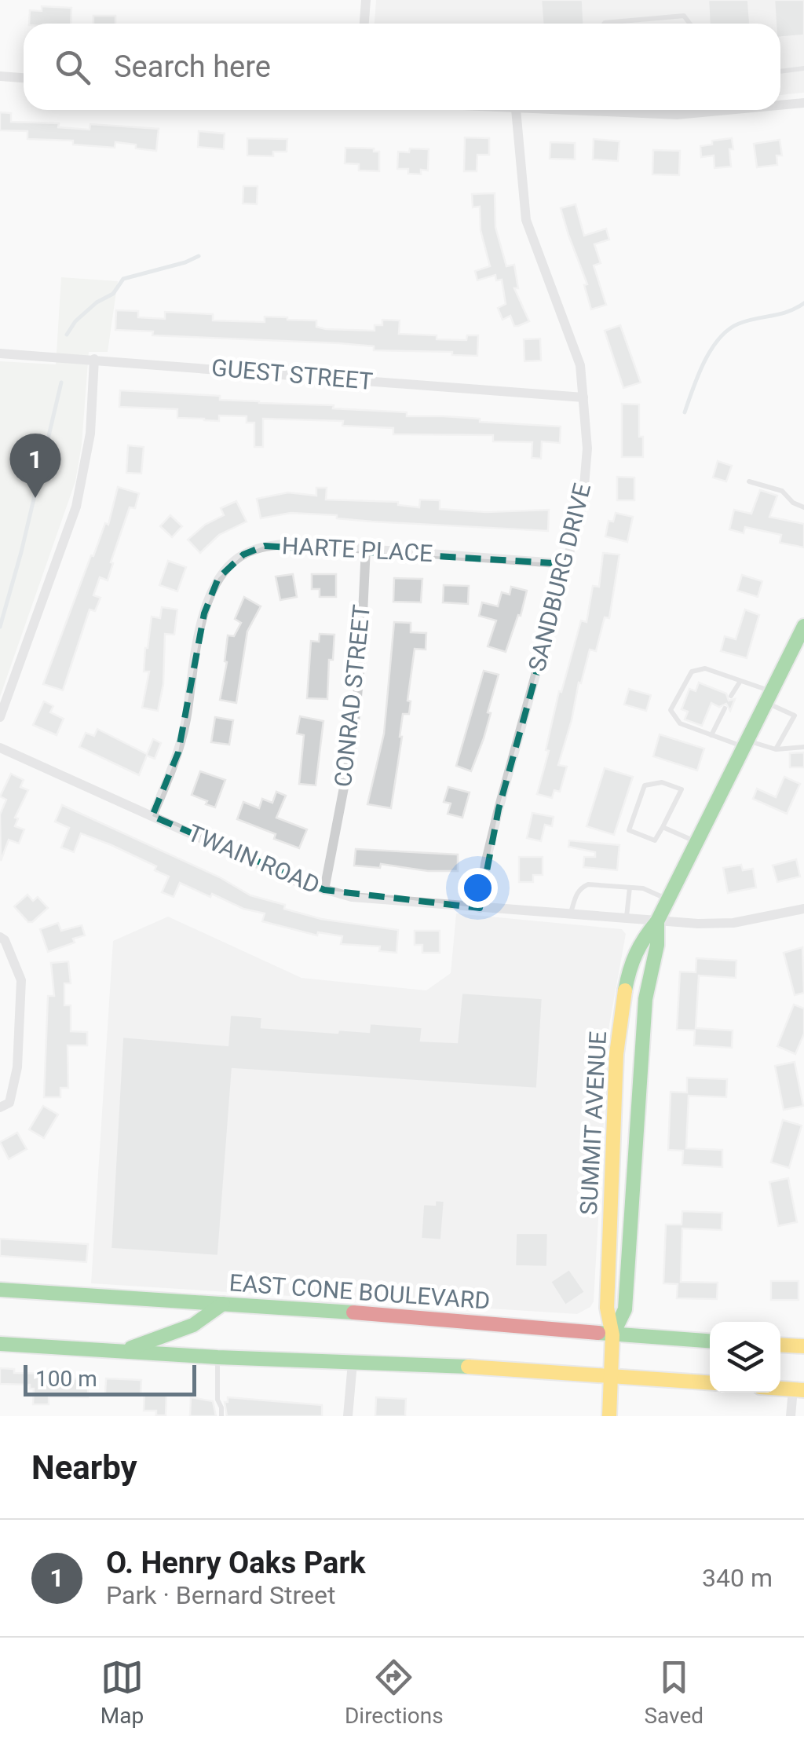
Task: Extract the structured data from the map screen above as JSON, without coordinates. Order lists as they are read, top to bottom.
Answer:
{
  "streets": {
    "main road": ["SUMMIT AVENUE", "EAST CONE BOULEVARD"],
    "street": [
      "GUEST STREET",
      "HARTE PLACE",
      "SANDBURG DRIVE",
      "CONRAD STREET",
      "TWAIN ROAD"
    ]
  },
  "crossings": [
    ["GUEST STREET", "SANDBURG DRIVE"],
    ["HARTE PLACE", "SANDBURG DRIVE"],
    ["HARTE PLACE", "CONRAD STREET"],
    ["HARTE PLACE", "TWAIN ROAD"],
    ["SANDBURG DRIVE", "TWAIN ROAD"],
    ["CONRAD STREET", "TWAIN ROAD"],
    ["TWAIN ROAD", "SUMMIT AVENUE"],
    ["SUMMIT AVENUE", "EAST CONE BOULEVARD"]
  ],
  "scale_bar": "100 m",
  "page": {
    "search": "Search here",
    "pins": "1",
    "scale": "100 m",
    "heading": "Nearby",
    "list": [
      {
        "mark": "1",
        "name": "O. Henry Oaks Park",
        "note": "Park · Bernard Street",
        "value": "340 m"
      }
    ],
    "nav": ["Map", "Directions", "Saved"]
  }
}
